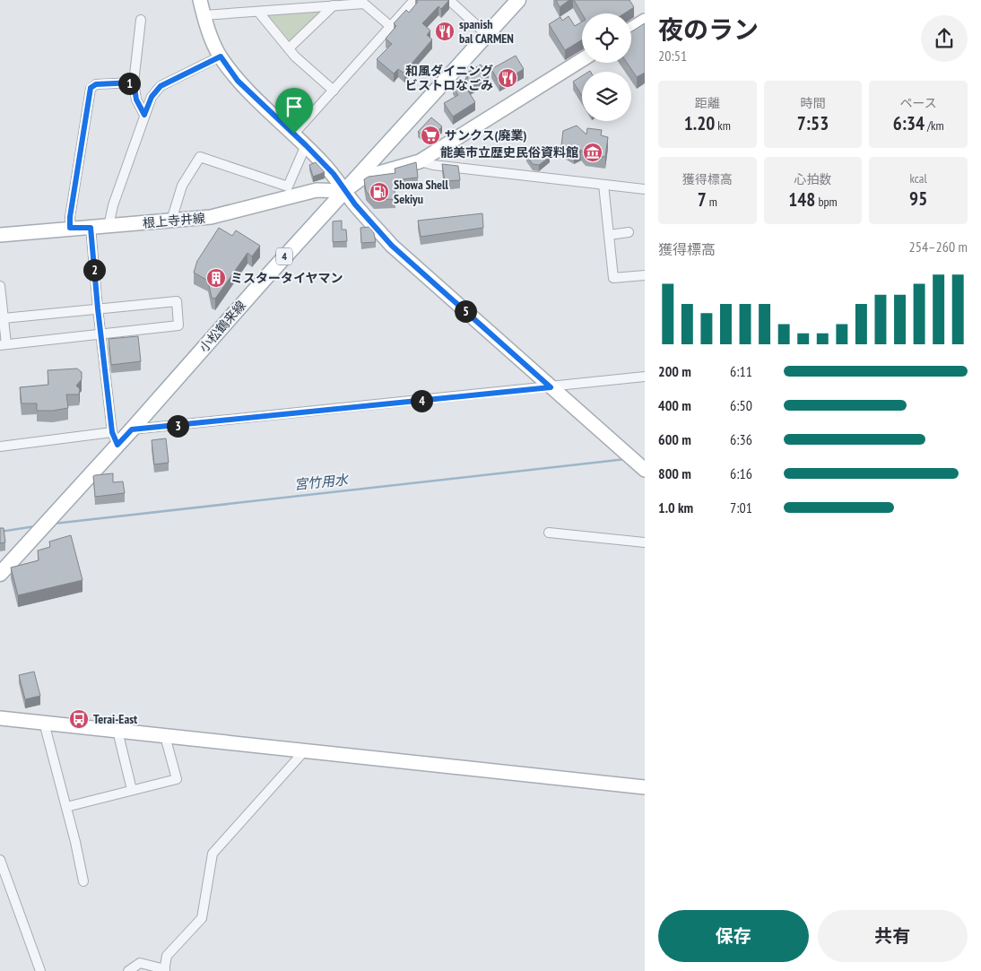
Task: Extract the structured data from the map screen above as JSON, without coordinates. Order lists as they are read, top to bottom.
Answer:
{
  "streets": {
    "main road": ["根上寺井線", "4", "小松鶴来線"]
  },
  "crossings": [
    ["根上寺井線", "小松鶴来線"]
  ],
  "water": ["宮竹用水"],
  "places": {
    "restaurant": ["spanish bal CARMEN", "和風ダイニング ビストロなごみ"],
    "supermarket": ["サンクス(廃業)"],
    "museum": ["能美市立歴史民俗資料館"],
    "fuel station": ["Showa Shell Sekiyu"],
    "building": ["ミスタータイヤマン"],
    "bus stop": ["Terai-East"]
  },
  "page": {
    "heading": ["夜のラン", "20:51"],
    "pins": [
      "1",
      "2",
      "5",
      "4",
      "3"
    ],
    "stats": [
      ["距離", "1.20 km"],
      ["時間", "7:53"],
      ["ペース", "6:34 /km"],
      ["獲得標高", "7 m"],
      ["心拍数", "148 bpm"],
      ["kcal", "95"]
    ],
    "chart": ["獲得標高", "254–260 m"],
    "list": [
      {
        "name": "200 m",
        "note": "6:11"
      },
      {
        "name": "400 m",
        "note": "6:50"
      },
      {
        "name": "600 m",
        "note": "6:36"
      },
      {
        "name": "800 m",
        "note": "6:16"
      },
      {
        "name": "1.0 km",
        "note": "7:01"
      }
    ],
    "buttons": ["保存", "共有"]
  }
}
